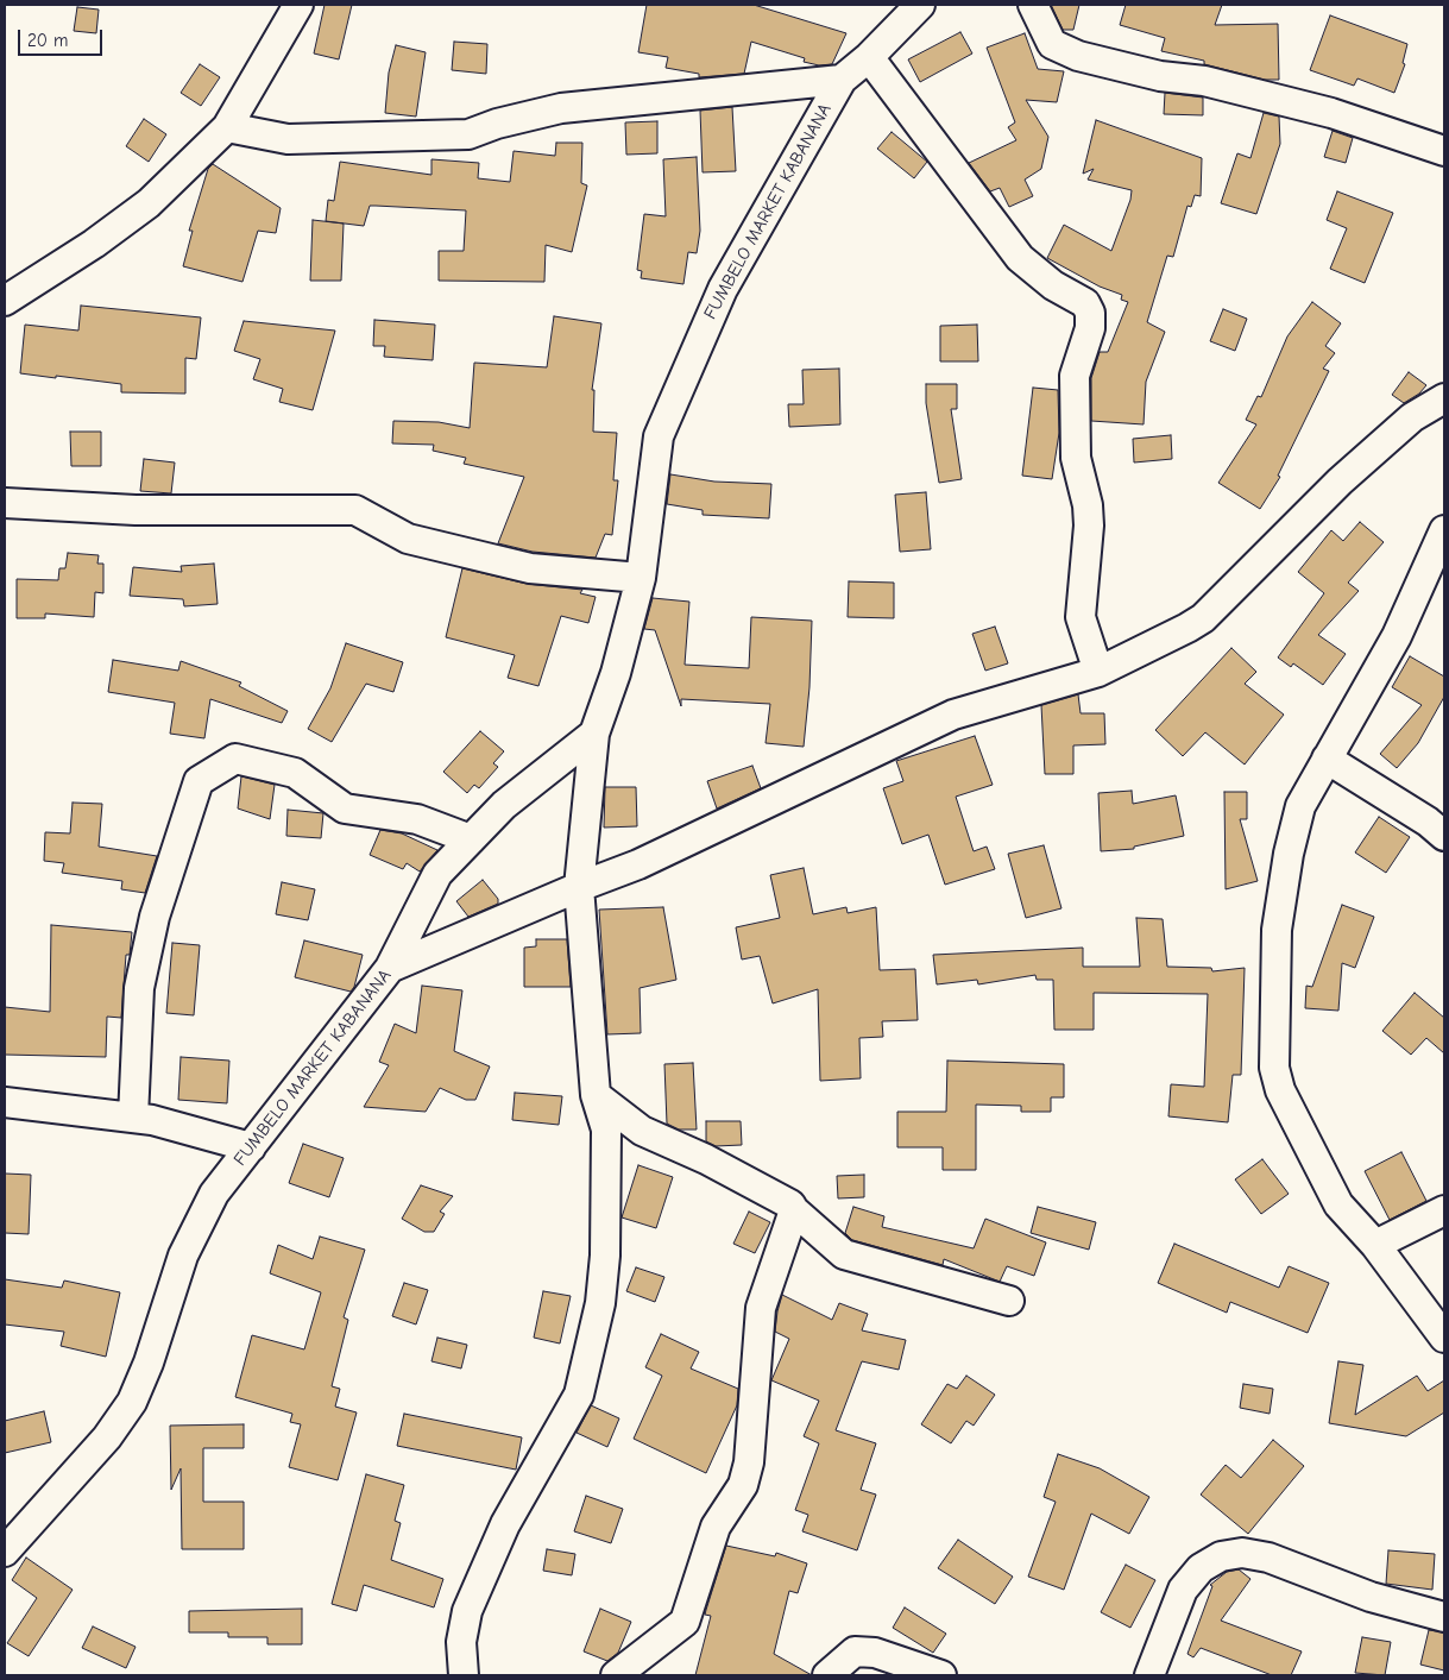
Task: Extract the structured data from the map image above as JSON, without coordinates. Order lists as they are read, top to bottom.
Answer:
{
  "streets": {
    "street": ["FUMBELO MARKET KABANANA"]
  },
  "scale_bar": "20 m"
}
